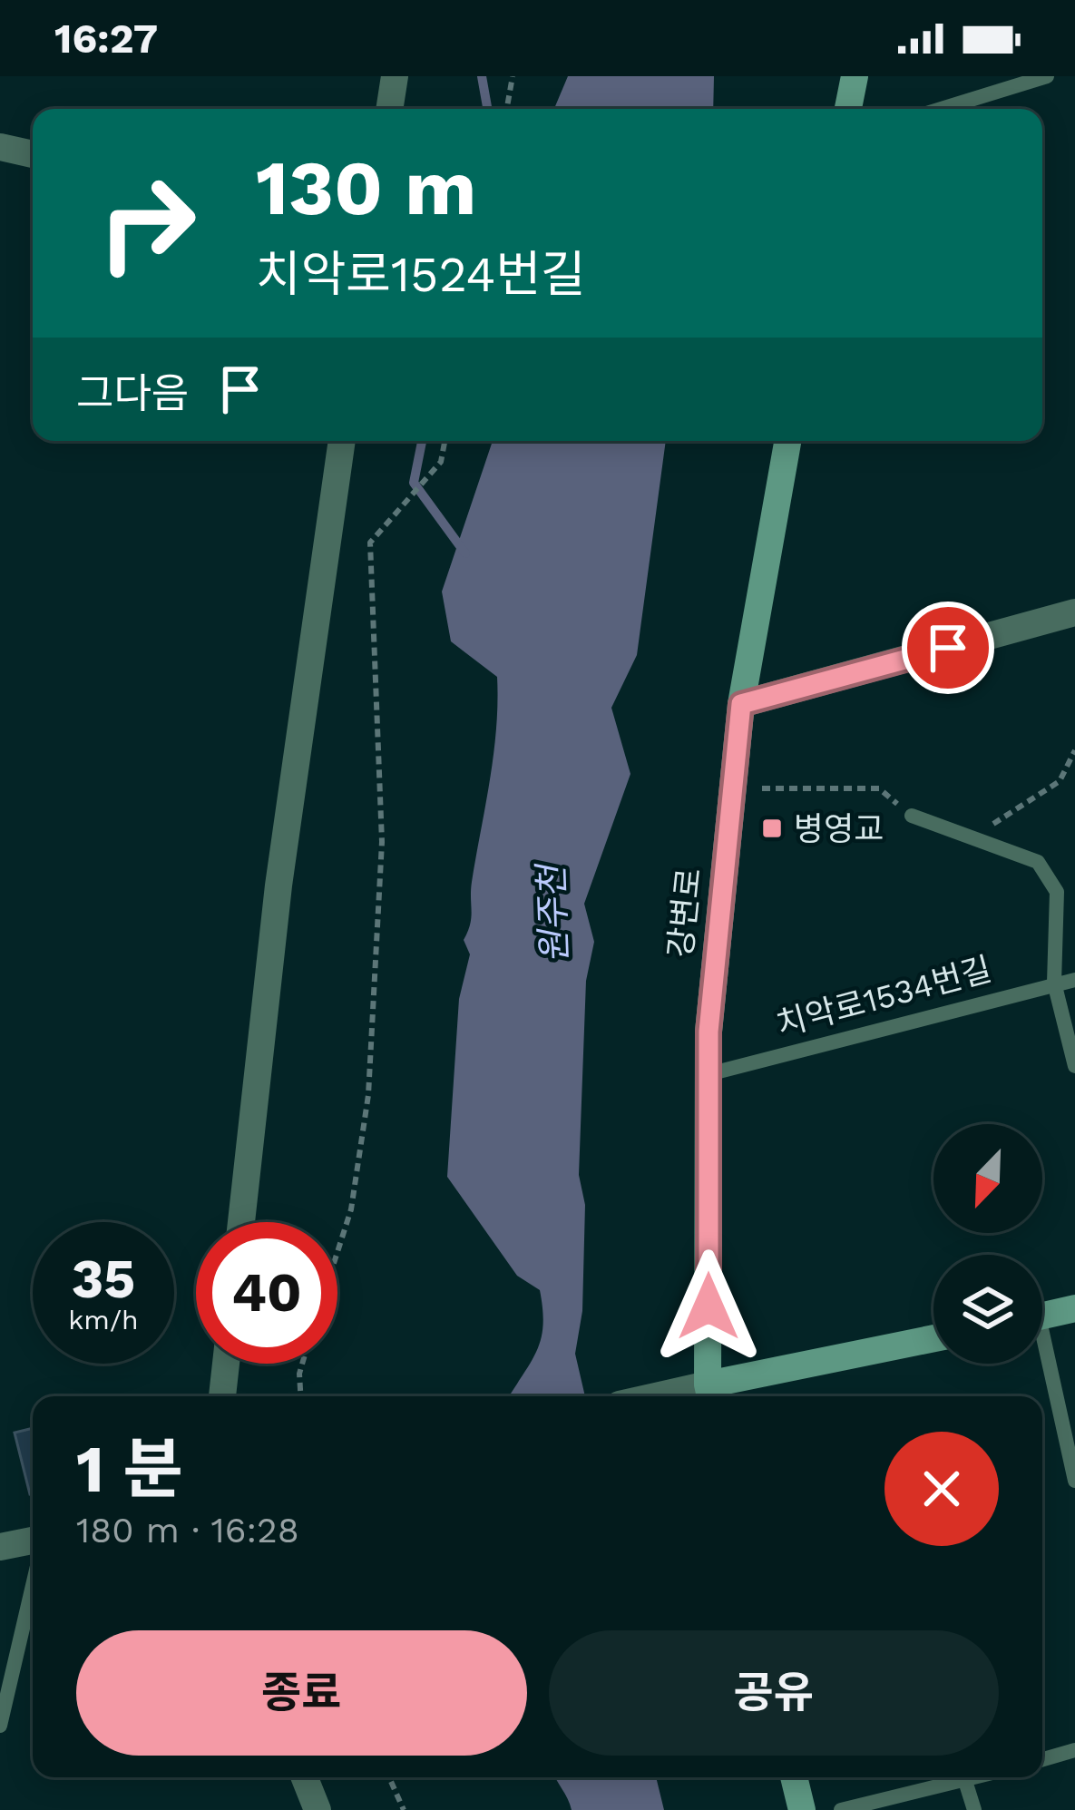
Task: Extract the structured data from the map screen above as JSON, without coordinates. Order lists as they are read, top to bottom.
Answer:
{
  "streets": {
    "street": ["강변로"],
    "lane": ["치악로1534번길"]
  },
  "crossings": [
    ["강변로", "치악로1534번길"]
  ],
  "water": ["원주천"],
  "places": {
    "transit": ["병영교"]
  },
  "north": "bottom left",
  "page": {
    "status": "16:27",
    "turn": ["130 m", "치악로1524번길"],
    "then": "그다음",
    "speed": "35 km/h",
    "limit": "40",
    "heading": ["1 분", "180 m · 16:28"],
    "buttons": ["종료", "공유"]
  }
}
